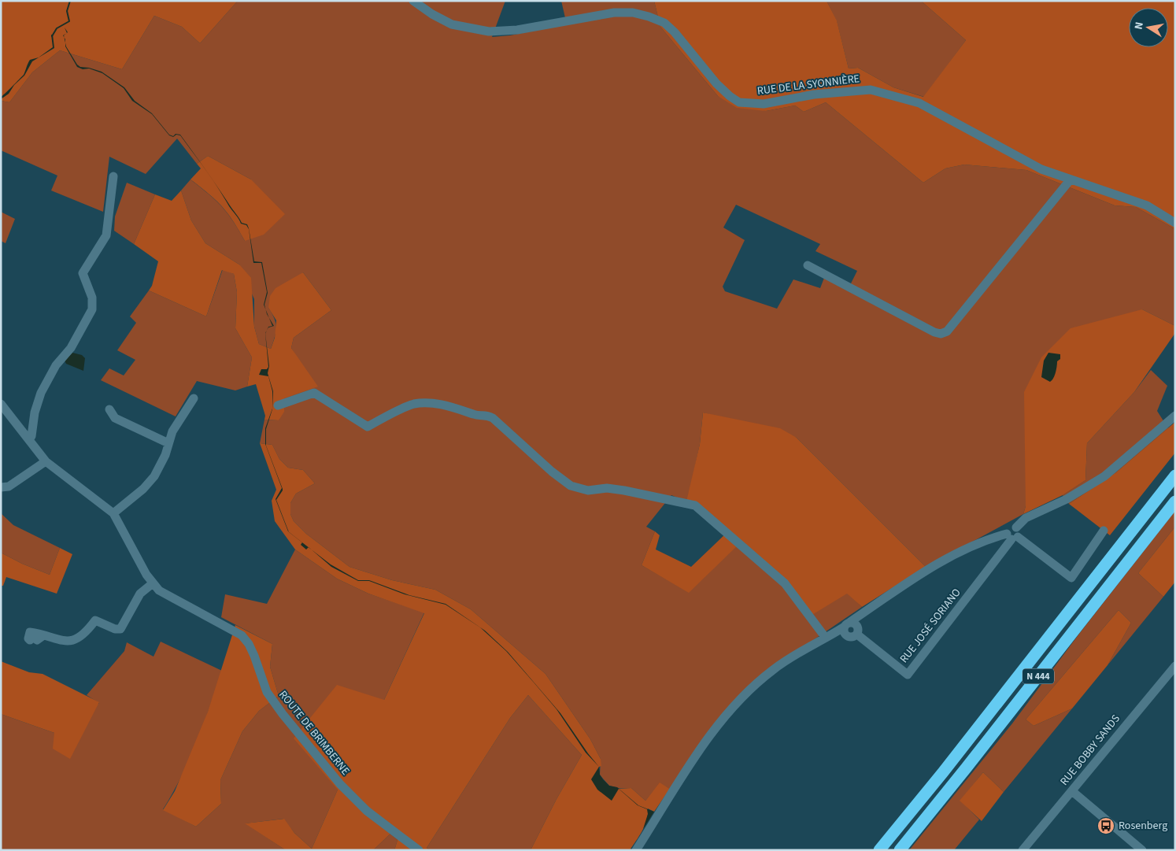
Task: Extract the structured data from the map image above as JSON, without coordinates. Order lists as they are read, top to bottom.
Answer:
{
  "streets": {
    "highway": ["N 444"],
    "street": [
      "RUE DE LA SYONNIÈRE",
      "RUE JOSÉ SORIANO",
      "ROUTE DE BRIMBERNE",
      "RUE BOBBY SANDS"
    ]
  },
  "places": {
    "bus stop": ["Rosenberg"]
  },
  "north": "left"
}
